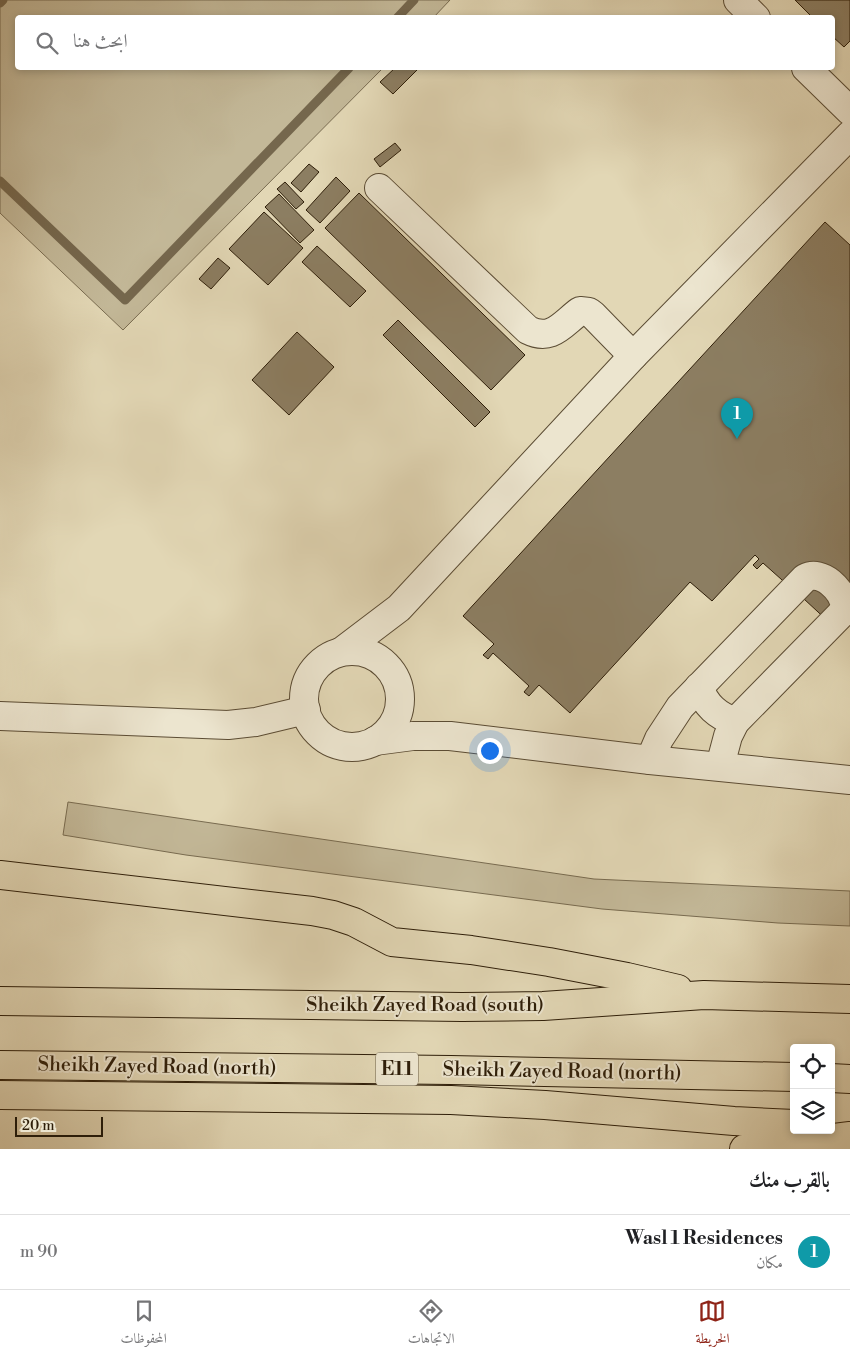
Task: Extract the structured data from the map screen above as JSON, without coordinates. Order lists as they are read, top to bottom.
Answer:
{
  "streets": {
    "highway": ["Sheikh Zayed Road (south)", "Sheikh Zayed Road (north)", "E11"]
  },
  "scale_bar": "20 m",
  "page": {
    "search": "ابحث هنا",
    "pins": "1",
    "scale": "20 m",
    "heading": "بالقرب منك",
    "list": [
      {
        "mark": "1",
        "name": "Wasl 1 Residences",
        "note": "مكان",
        "value": "90 m"
      }
    ],
    "nav": ["الخريطة", "الاتجاهات", "المحفوظات"]
  }
}
